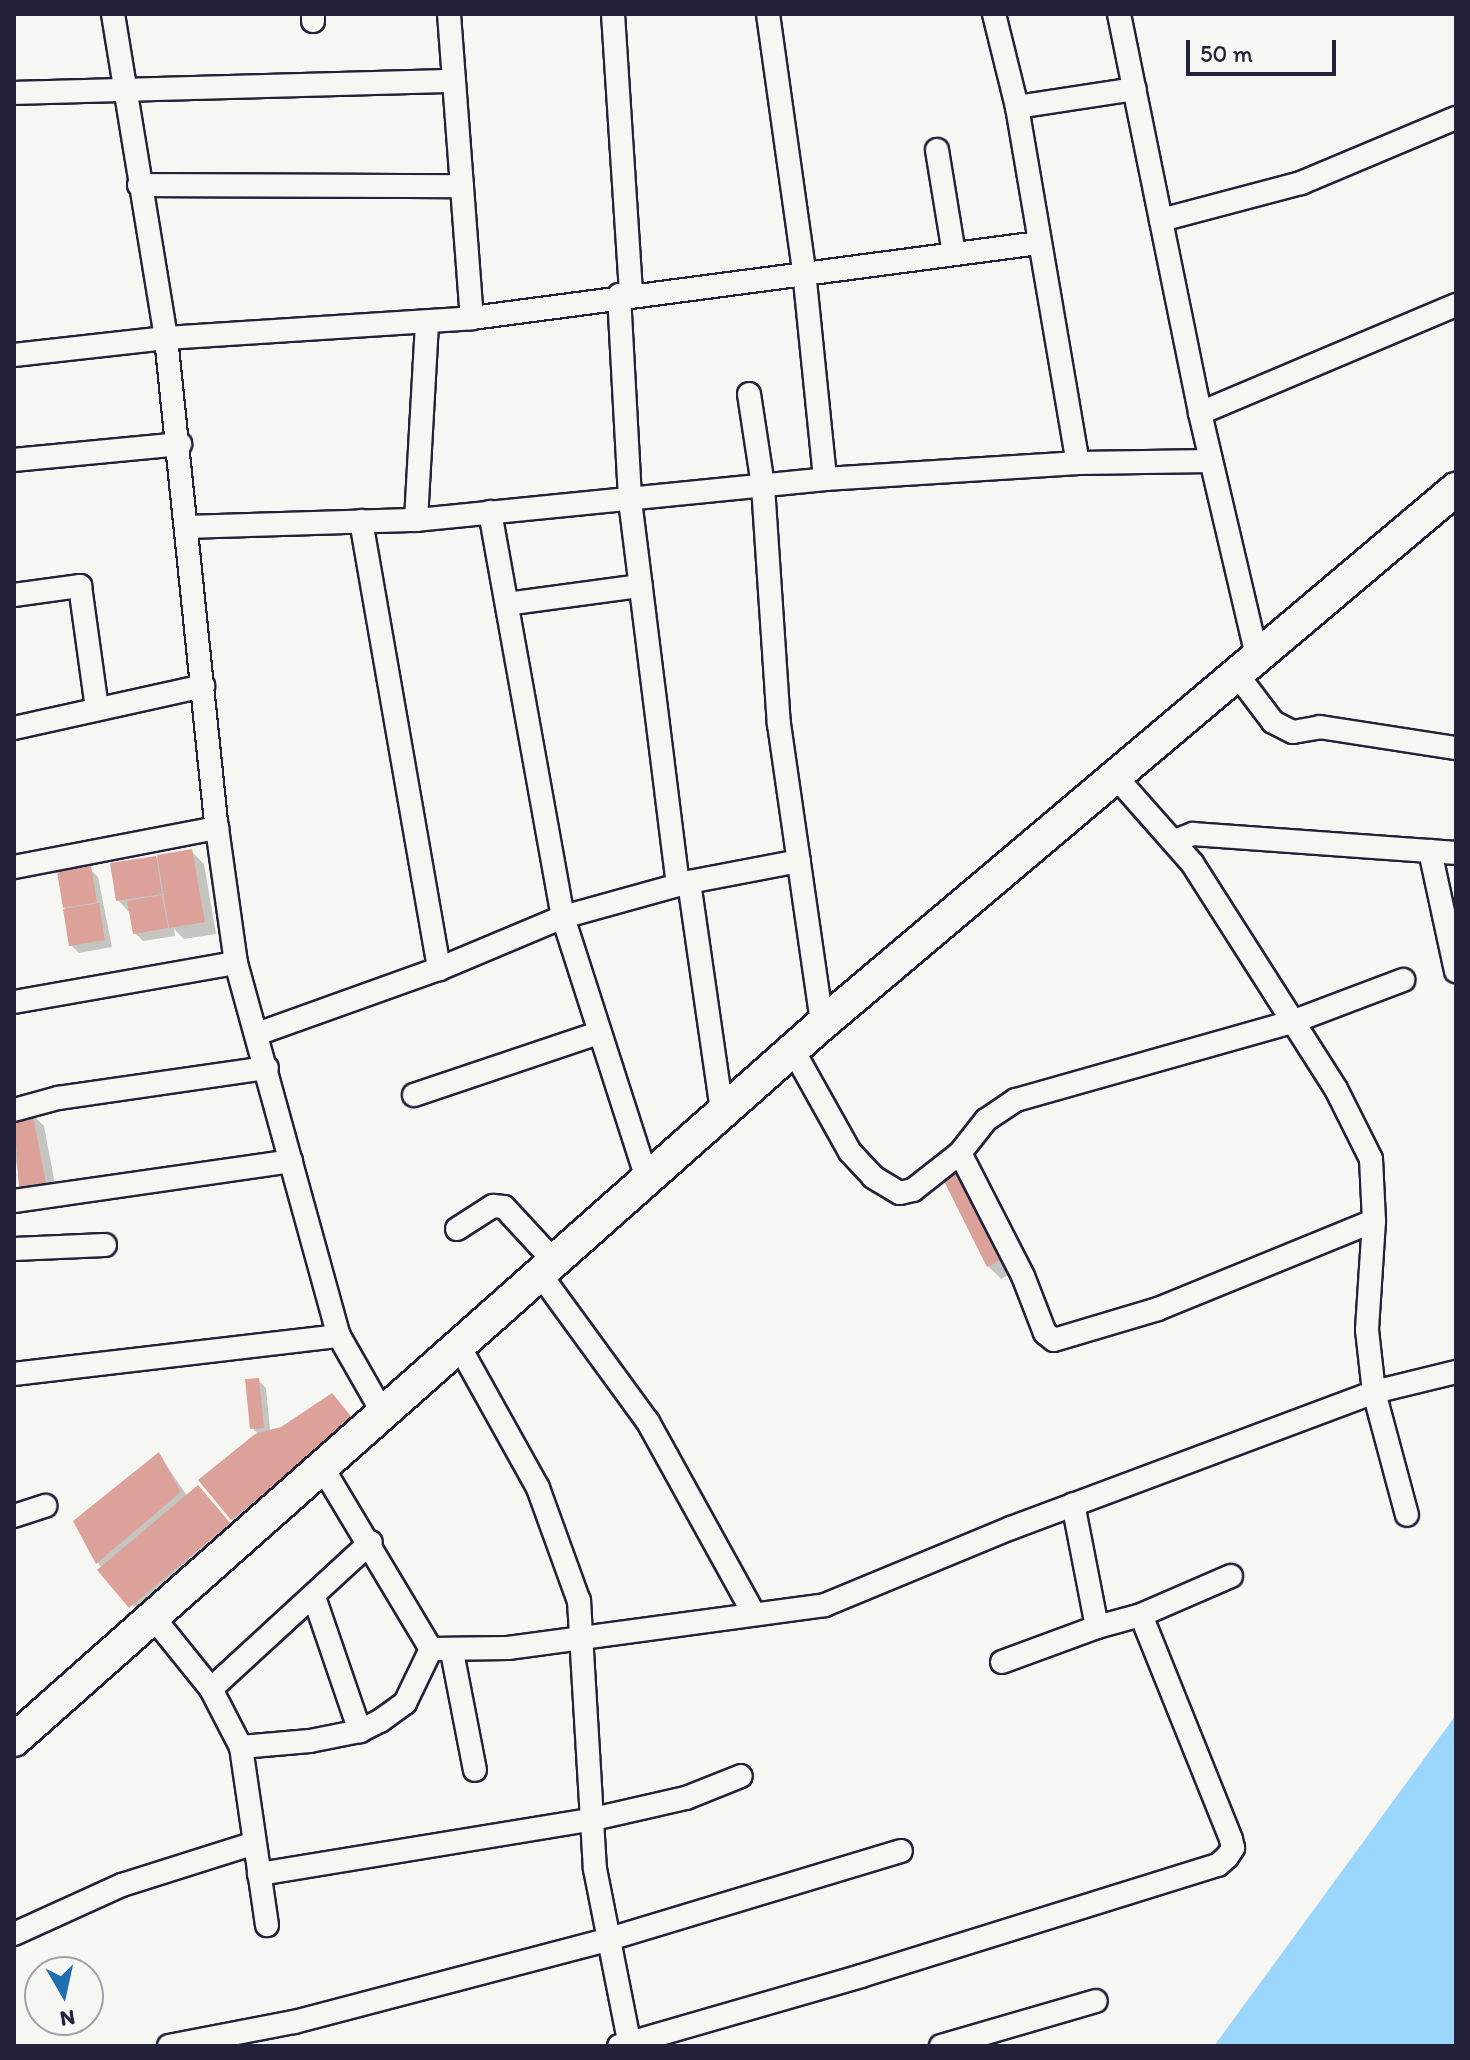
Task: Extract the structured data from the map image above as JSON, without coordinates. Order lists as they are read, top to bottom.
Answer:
{
  "scale_bar": "50 m",
  "north": "bottom"
}
